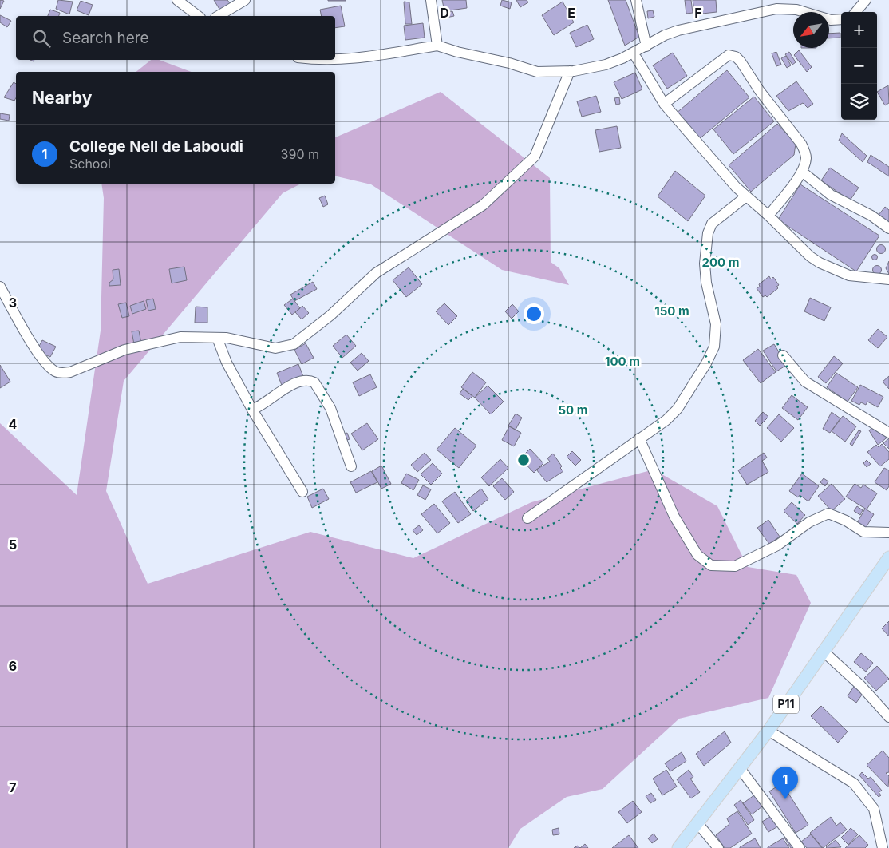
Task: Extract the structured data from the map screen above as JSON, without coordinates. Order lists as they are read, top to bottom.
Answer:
{
  "streets": {
    "main road": ["P11"]
  },
  "north": "bottom left",
  "page": {
    "map_buttons": ["+", "−"],
    "search": "Search here",
    "heading": "Nearby",
    "list": [
      {
        "mark": "1",
        "name": "College Nell de Laboudi",
        "note": "School",
        "value": "390 m"
      }
    ],
    "pins": "1"
  },
  "grid": {
    "columns": ["D", "E", "F"],
    "rows": [
      "3",
      "4",
      "5",
      "6",
      "7"
    ]
  },
  "rings": [
    "200 m",
    "150 m",
    "100 m",
    "50 m"
  ]
}
